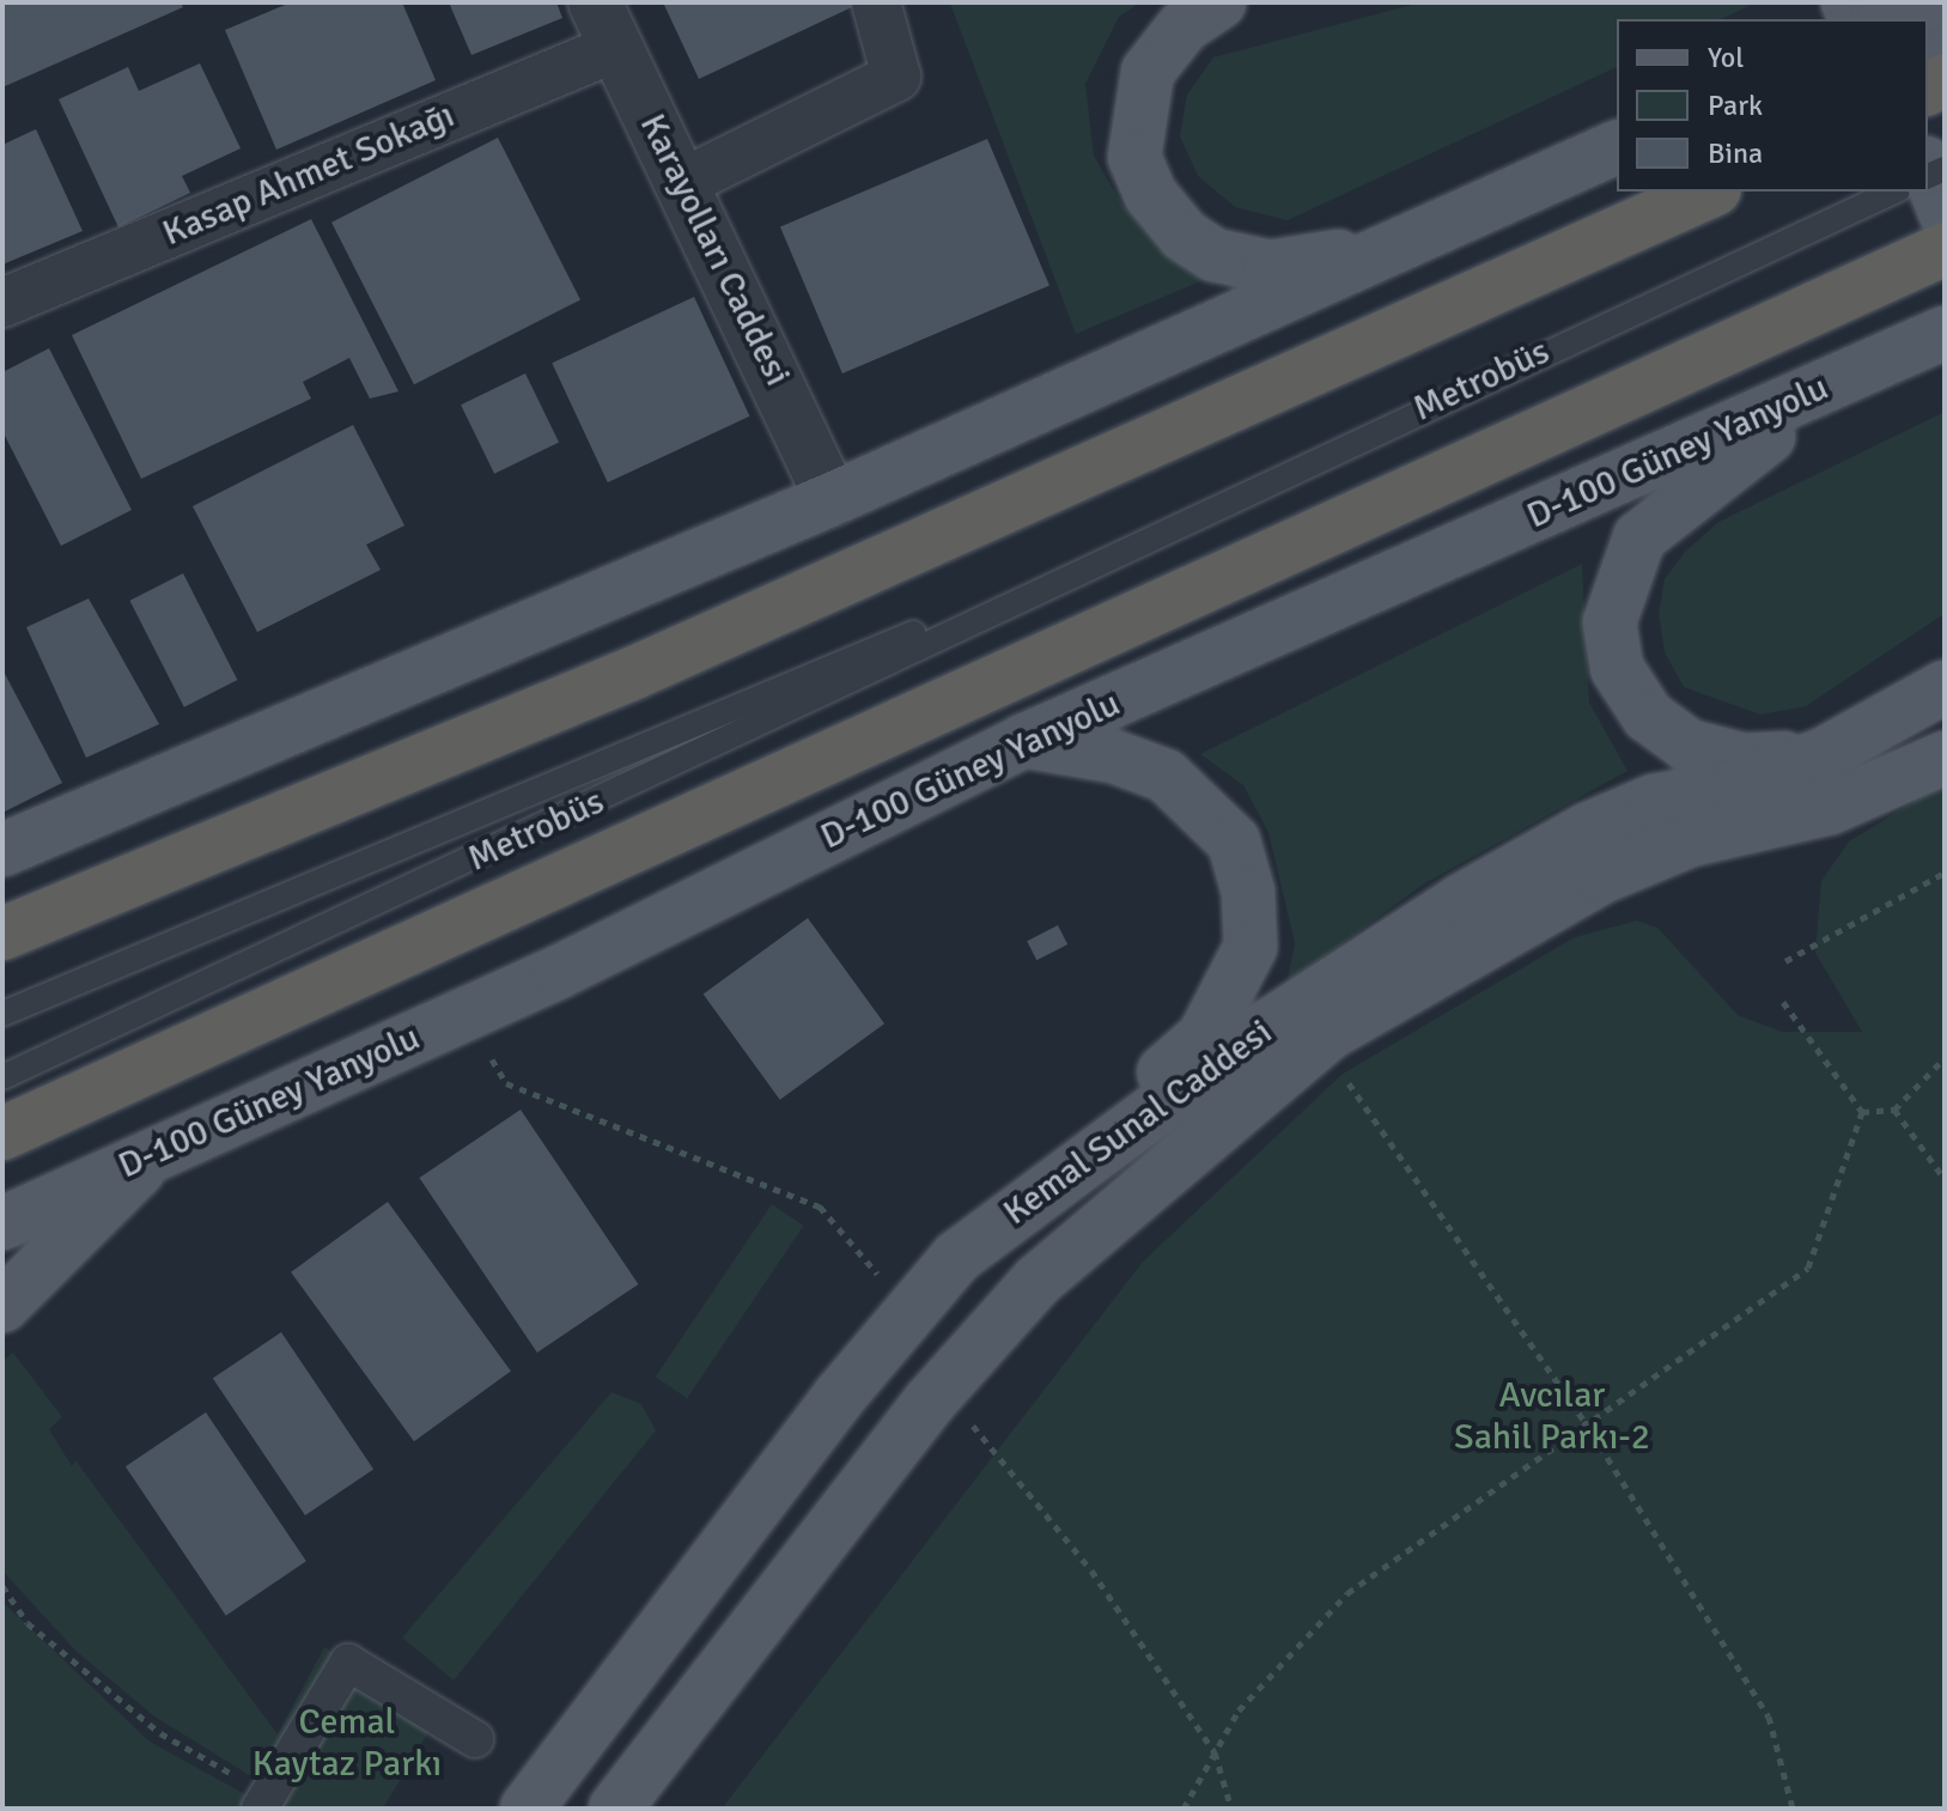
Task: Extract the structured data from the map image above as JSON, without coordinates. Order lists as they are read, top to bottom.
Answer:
{
  "streets": {
    "main road": ["D-100 Güney Yanyolu", "Kemal Sunal Caddesi"],
    "street": ["Kasap Ahmet Sokağı", "Karayolları Caddesi"],
    "lane": ["Metrobüs"]
  },
  "crossings": [
    ["Kasap Ahmet Sokağı", "Karayolları Caddesi"]
  ],
  "parks": ["Avcılar Sahil Parkı-2", "Cemal Kaytaz Parkı"],
  "legend": ["Yol", "Park", "Bina"]
}
